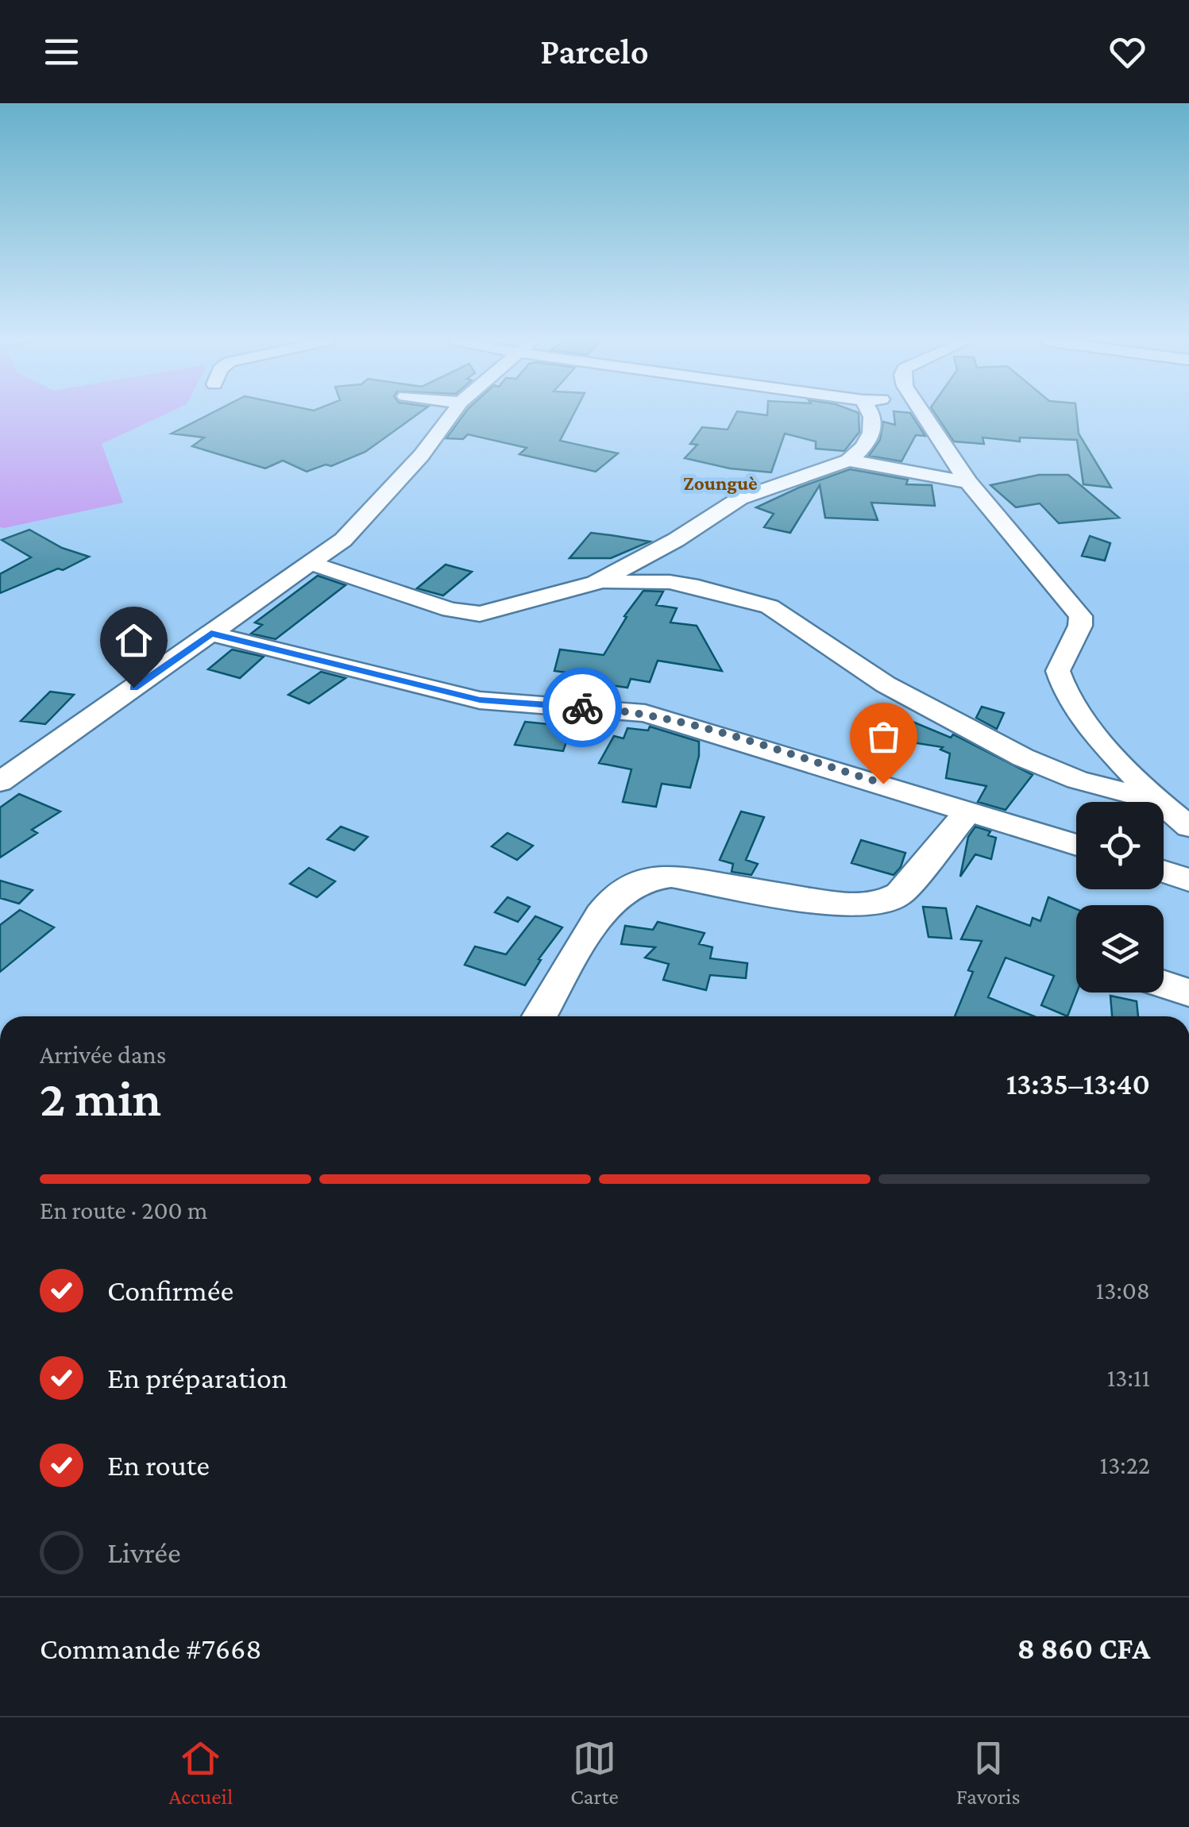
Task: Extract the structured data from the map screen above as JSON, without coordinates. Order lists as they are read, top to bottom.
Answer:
{
  "districts": ["Zounguè"],
  "page": {
    "header": "Parcelo",
    "heading": ["2 min", "Arrivée dans", "13:35–13:40"],
    "panel": ["Commande #7668", "8 860 CFA"],
    "bar": "En route · 200 m",
    "list": [
      ["Confirmée", "13:08"],
      ["En préparation", "13:11"],
      ["En route", "13:22"],
      "Livrée"
    ],
    "tabs": ["Accueil", "Carte", "Favoris"]
  }
}
